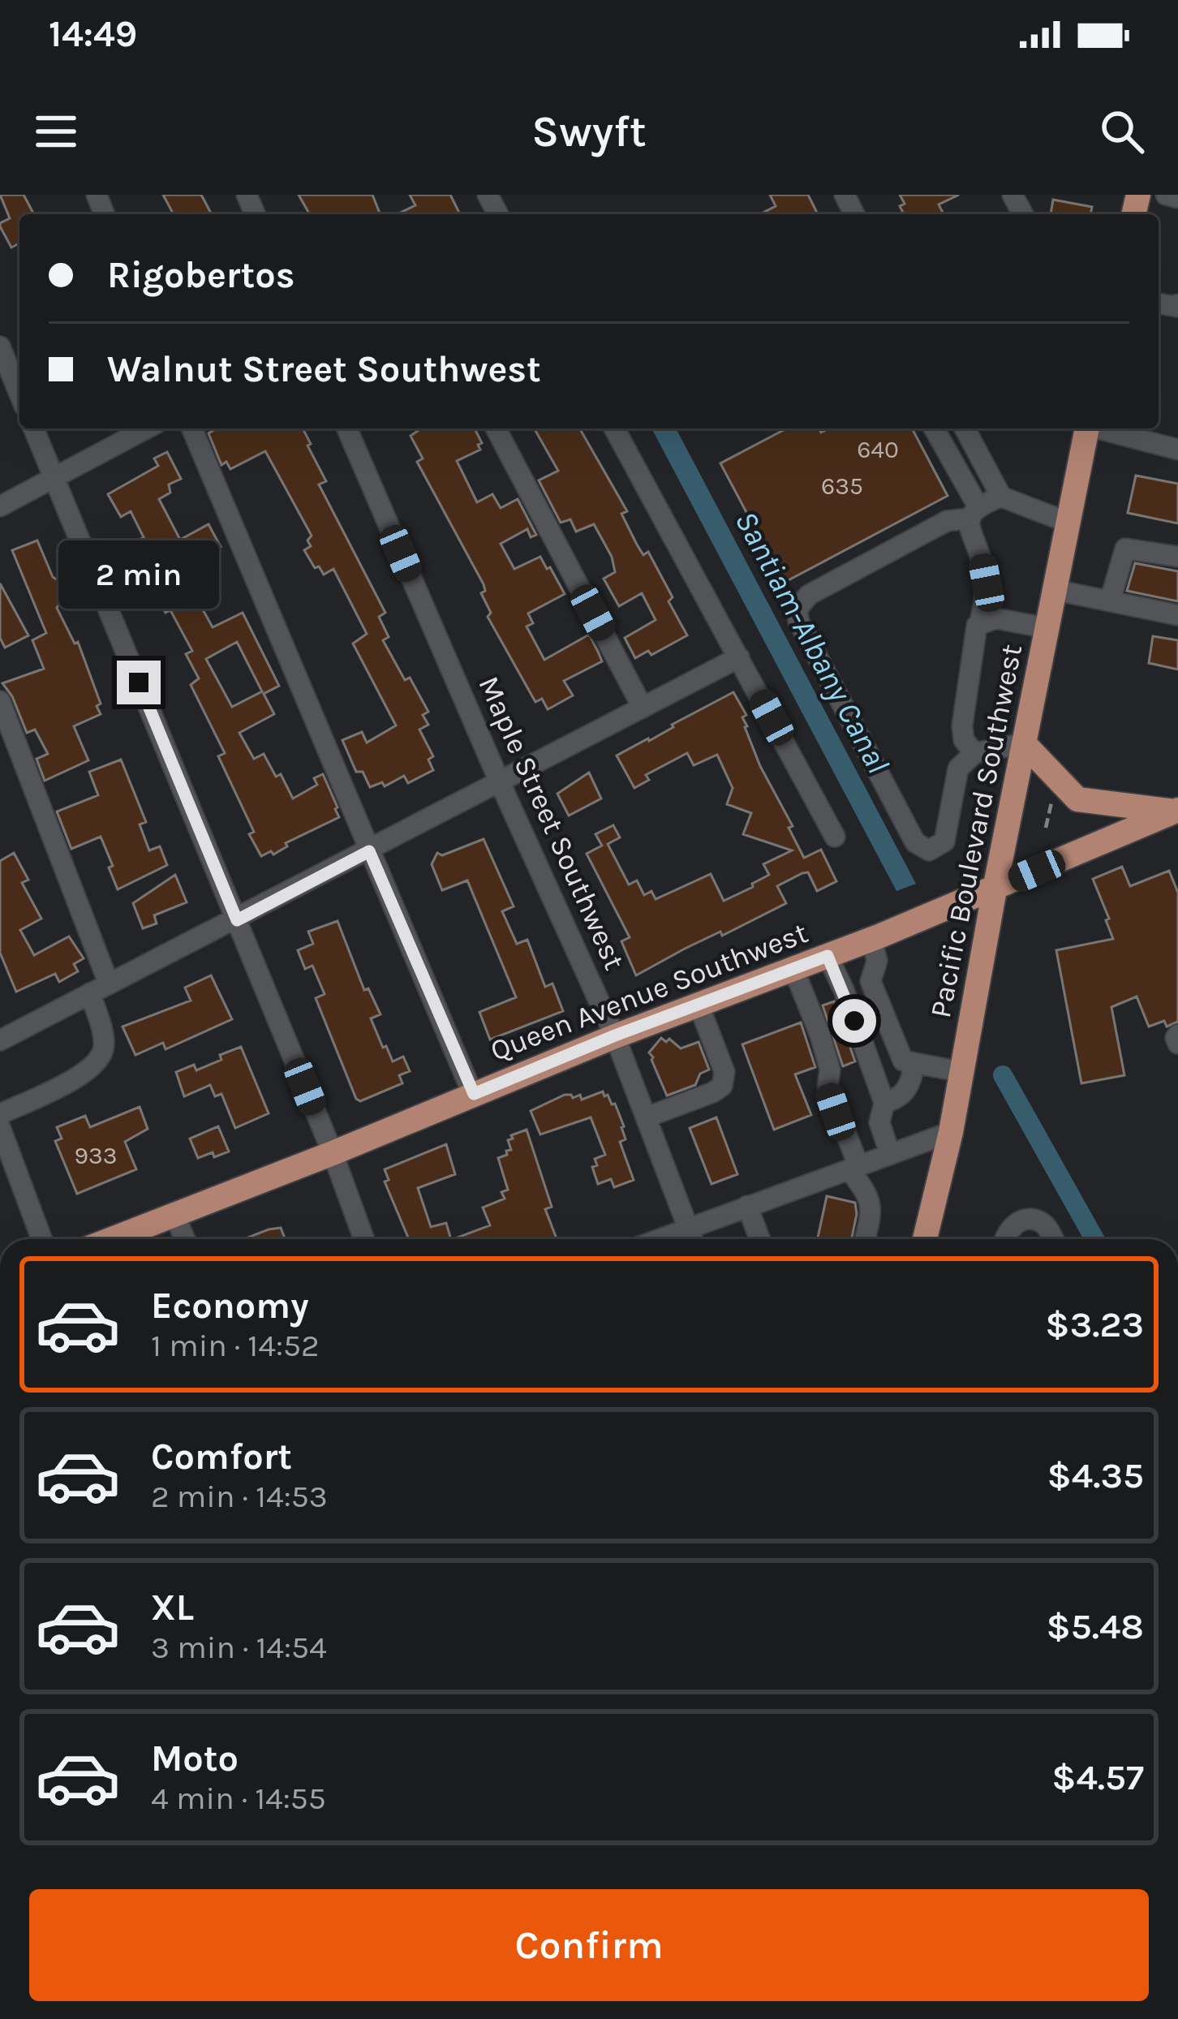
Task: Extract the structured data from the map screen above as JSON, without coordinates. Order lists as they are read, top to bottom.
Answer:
{
  "streets": {
    "main road": ["Pacific Boulevard Southwest", "Queen Avenue Southwest"],
    "street": ["Maple Street Southwest"]
  },
  "crossings": [
    ["Maple Street Southwest", "Queen Avenue Southwest"],
    ["Pacific Boulevard Southwest", "Queen Avenue Southwest"]
  ],
  "water": ["Santiam-Albany Canal"],
  "house_numbers": ["640", "635", "933"],
  "page": {
    "status": "14:49",
    "header": "Swyft",
    "banner": ["Rigobertos", "Walnut Street Southwest"],
    "bubble": "2 min",
    "list": [
      {
        "name": "Economy",
        "note": "1 min · 14:52",
        "value": "$3.23"
      },
      {
        "name": "Comfort",
        "note": "2 min · 14:53",
        "value": "$4.35"
      },
      {
        "name": "XL",
        "note": "3 min · 14:54",
        "value": "$5.48"
      },
      {
        "name": "Moto",
        "note": "4 min · 14:55",
        "value": "$4.57"
      }
    ],
    "buttons": "Confirm"
  }
}
